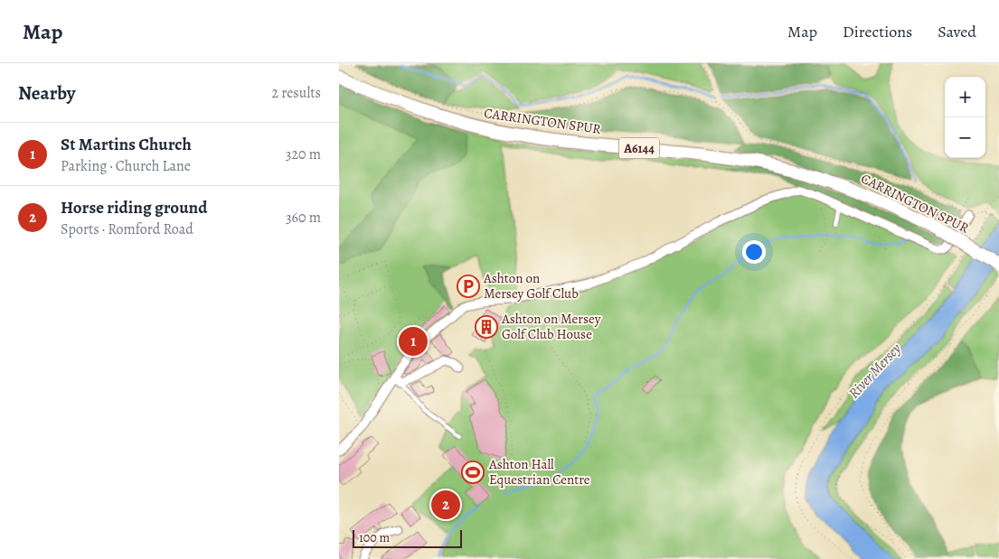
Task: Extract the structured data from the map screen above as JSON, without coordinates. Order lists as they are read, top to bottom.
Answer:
{
  "streets": {
    "main road": ["CARRINGTON SPUR", "A6144"]
  },
  "water": ["River Mersey"],
  "places": {
    "parking": ["Ashton on Mersey Golf Club"],
    "building": ["Ashton on Mersey Golf Club House"],
    "sports": ["Ashton Hall Equestrian Centre"]
  },
  "scale_bar": "100 m",
  "page": {
    "header": "Map",
    "nav": ["Map", "Directions", "Saved"],
    "heading": ["Nearby", "2 results"],
    "map_buttons": ["+", "−"],
    "list": [
      {
        "mark": "1",
        "name": "St Martins Church",
        "note": "Parking · Church Lane",
        "value": "320 m"
      },
      {
        "mark": "2",
        "name": "Horse riding ground",
        "note": "Sports · Romford Road",
        "value": "360 m"
      }
    ],
    "pins": ["1", "2"],
    "scale": "100 m"
  }
}
